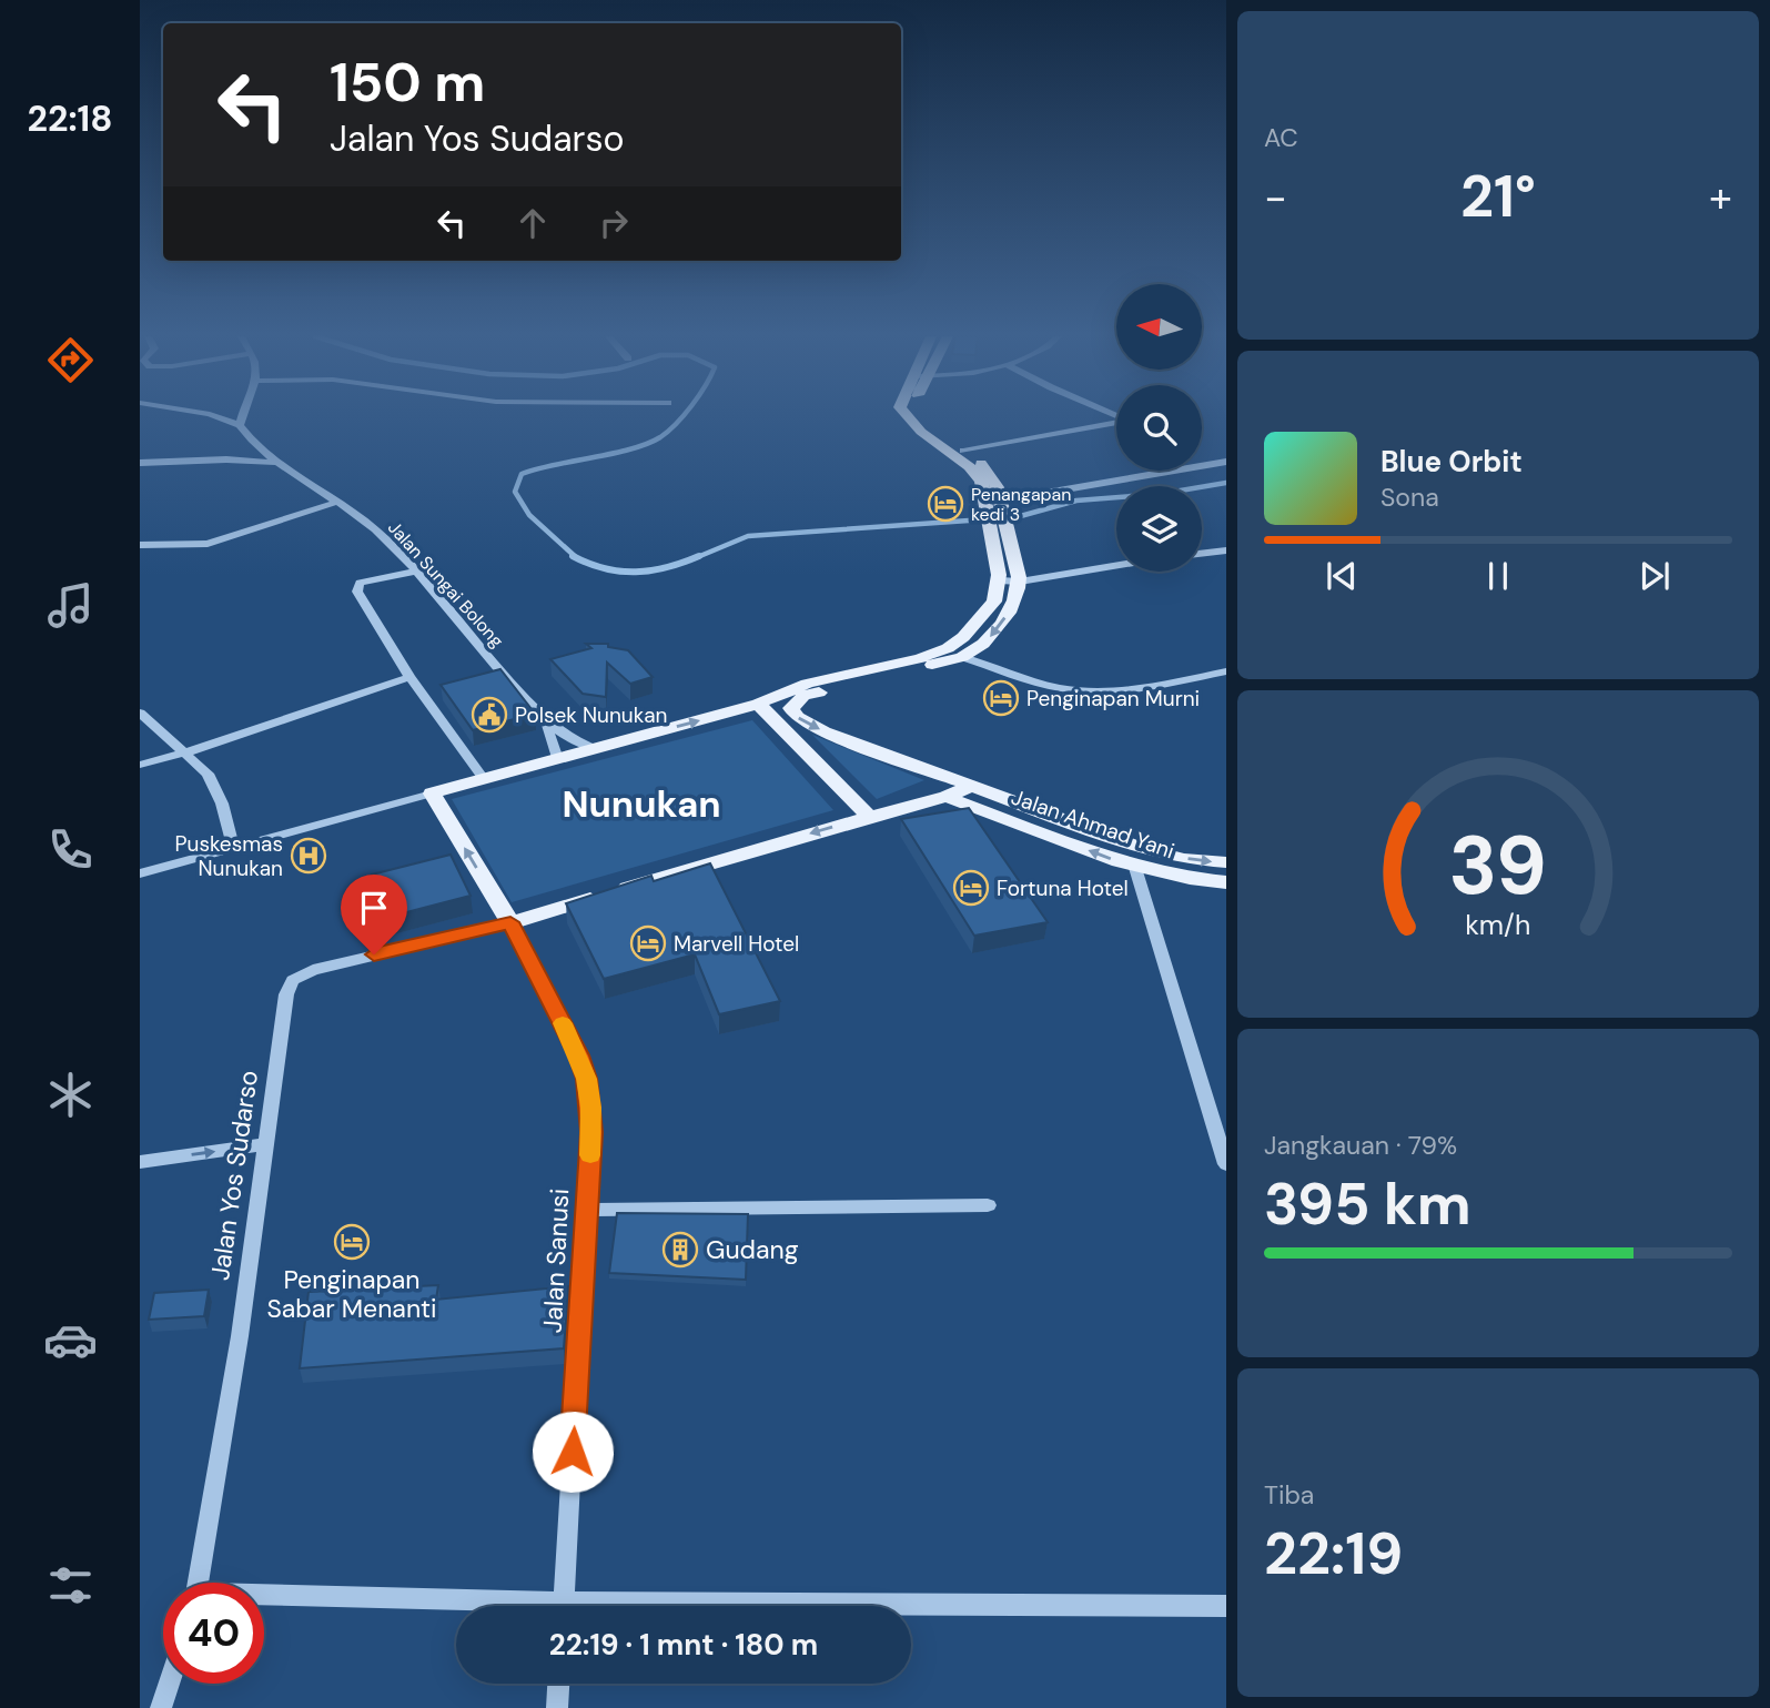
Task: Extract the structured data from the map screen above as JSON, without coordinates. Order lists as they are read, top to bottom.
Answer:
{
  "streets": {
    "main road": ["Jalan Ahmad Yani"],
    "street": ["Jalan Sungai Bolong", "Jalan Yos Sudarso", "Jalan Sanusi"]
  },
  "crossings": [
    ["Jalan Yos Sudarso", "Jalan Sanusi"]
  ],
  "districts": ["Nunukan"],
  "places": {
    "hotel": [
      "Penangapan kedi 3",
      "Penginapan Murni",
      "Fortuna Hotel",
      "Marvell Hotel",
      "Penginapan Sabar Menanti"
    ],
    "public building": ["Polsek Nunukan"],
    "hospital": ["Puskesmas Nunukan"],
    "building": ["Gudang"]
  },
  "north": "left",
  "page": {
    "tabs": "22:18",
    "tile": [
      "AC",
      ["Jangkauan · 79%", "395 km"],
      ["Tiba", "22:19"]
    ],
    "turn": ["150 m", "Jalan Yos Sudarso"],
    "heat": ["−", "21°", "+"],
    "song": ["Blue Orbit", "Sona"],
    "limit": "40",
    "trip": "22:19 · 1 mnt · 180 m",
    "gauge": ["39", "km/h"]
  }
}
